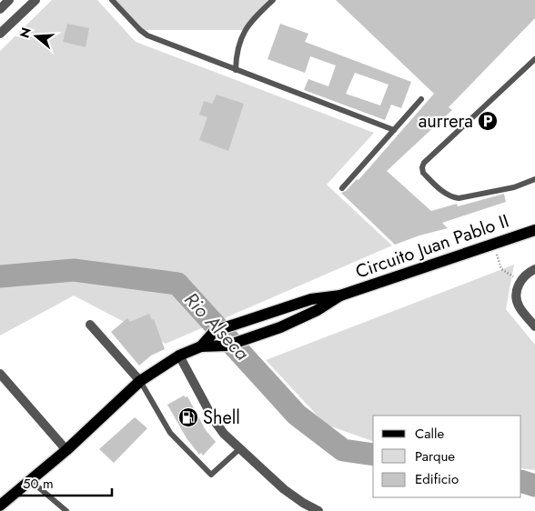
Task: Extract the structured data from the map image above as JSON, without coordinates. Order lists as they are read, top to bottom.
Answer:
{
  "streets": {
    "main road": ["Circuito Juan Pablo II"]
  },
  "water": ["Rio Alseca"],
  "places": {
    "parking": ["aurrera"],
    "fuel station": ["Shell"]
  },
  "legend": ["Calle", "Parque", "Edificio"],
  "scale_bar": "50 m",
  "north": "left"
}
